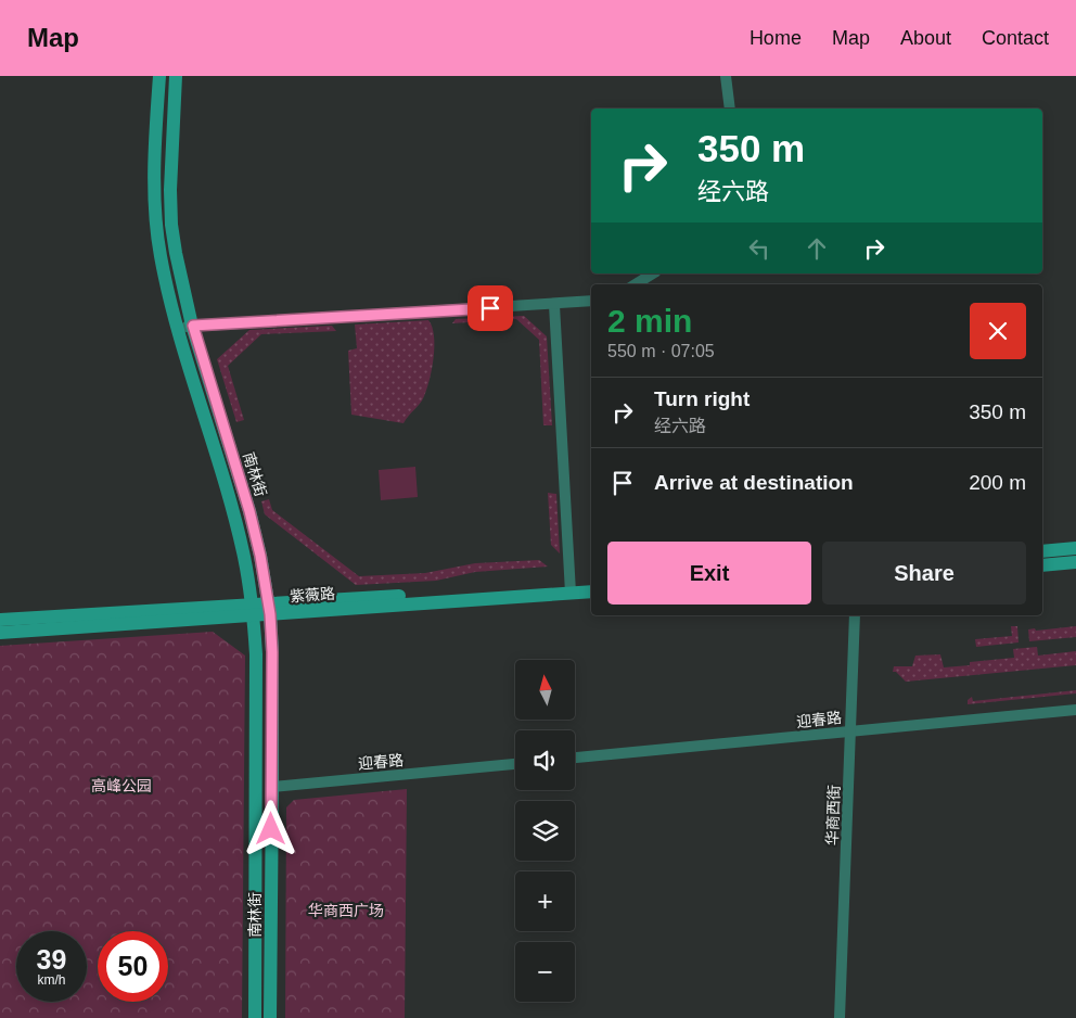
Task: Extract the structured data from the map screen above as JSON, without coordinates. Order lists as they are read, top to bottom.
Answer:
{
  "streets": {
    "main road": ["南林街", "紫薇路"],
    "street": ["迎春路", "华商西街"]
  },
  "crossings": [
    ["南林街", "紫薇路"],
    ["南林街", "迎春路"],
    ["迎春路", "华商西街"]
  ],
  "parks": ["高峰公园", "华商西广场"],
  "north": "top",
  "page": {
    "header": "Map",
    "nav": [
      "Home",
      "Map",
      "About",
      "Contact"
    ],
    "turn": ["350 m", "经六路"],
    "heading": ["2 min", "550 m · 07:05"],
    "list": [
      {
        "name": "Turn right",
        "note": "经六路",
        "value": "350 m"
      },
      {
        "name": "Arrive at destination",
        "value": "200 m"
      }
    ],
    "buttons": ["Exit", "Share"],
    "map_buttons": ["+", "−"],
    "speed": "39 km/h",
    "limit": "50"
  }
}
